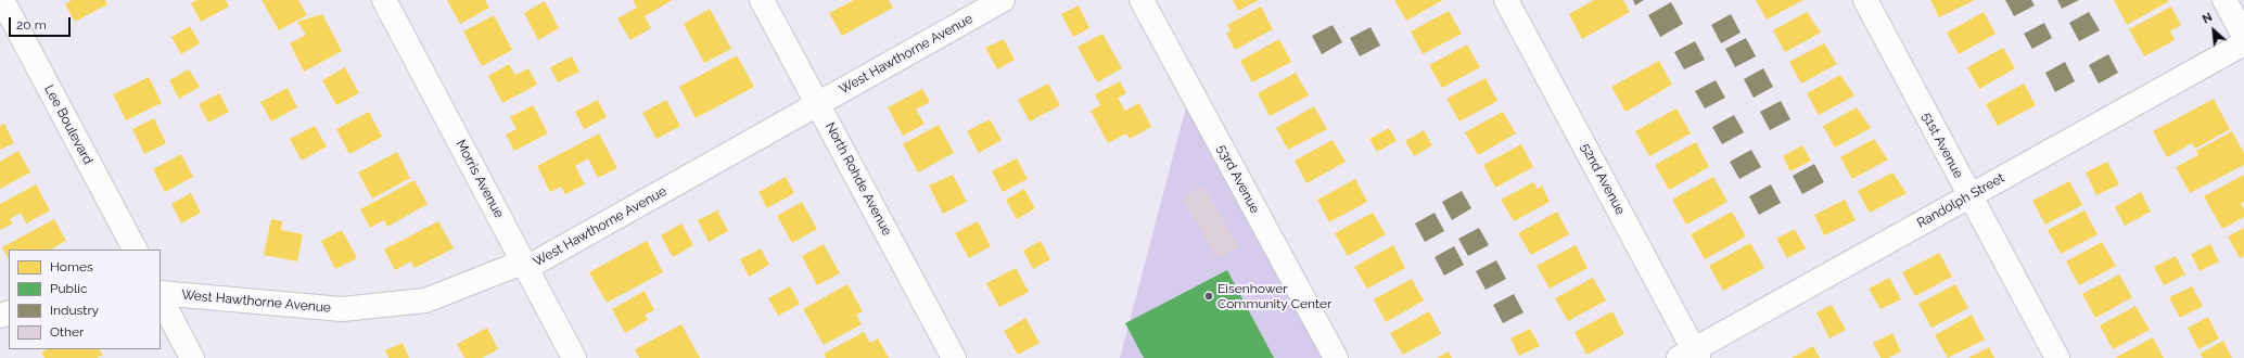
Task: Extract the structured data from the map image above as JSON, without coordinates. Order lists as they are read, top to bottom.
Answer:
{
  "streets": {
    "street": [
      "West Hawthorne Avenue",
      "Lee Boulevard",
      "51st Avenue",
      "Morris Avenue",
      "North Rohde Avenue",
      "53rd Avenue",
      "52nd Avenue",
      "Randolph Street"
    ]
  },
  "crossings": [
    ["West Hawthorne Avenue", "Morris Avenue"],
    ["West Hawthorne Avenue", "North Rohde Avenue"],
    ["51st Avenue", "Randolph Street"],
    ["52nd Avenue", "Randolph Street"]
  ],
  "places": ["Eisenhower Community Center"],
  "legend": [
    "Homes",
    "Public",
    "Industry",
    "Other"
  ],
  "scale_bar": "20 m",
  "north": "top left"
}
